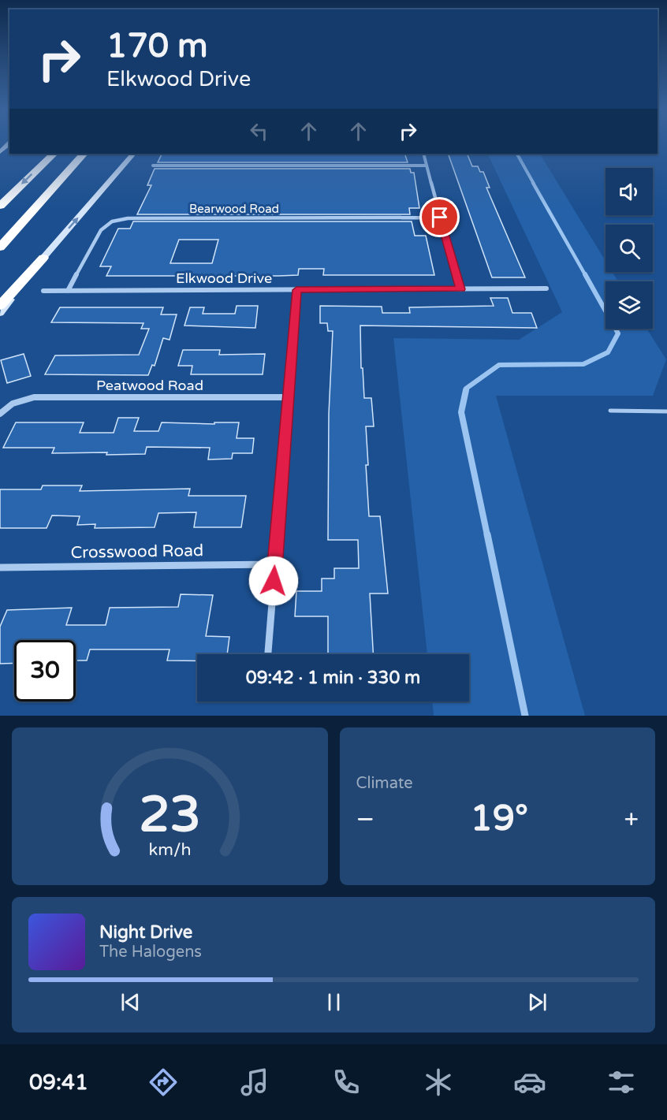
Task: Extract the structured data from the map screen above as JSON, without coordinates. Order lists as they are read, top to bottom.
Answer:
{
  "streets": {
    "street": [
      "Bearwood Road",
      "Elkwood Drive",
      "Peatwood Road",
      "Crosswood Road"
    ]
  },
  "crossings": [
    ["Bearwood Road", "Elkwood Drive"]
  ],
  "page": {
    "turn": ["170 m", "Elkwood Drive"],
    "limit": "30",
    "trip": "09:42 · 1 min · 330 m",
    "tile": "Climate",
    "heat": ["−", "19°", "+"],
    "song": ["Night Drive", "The Halogens"],
    "tabs": "09:41",
    "gauge": ["23", "km/h"]
  }
}
